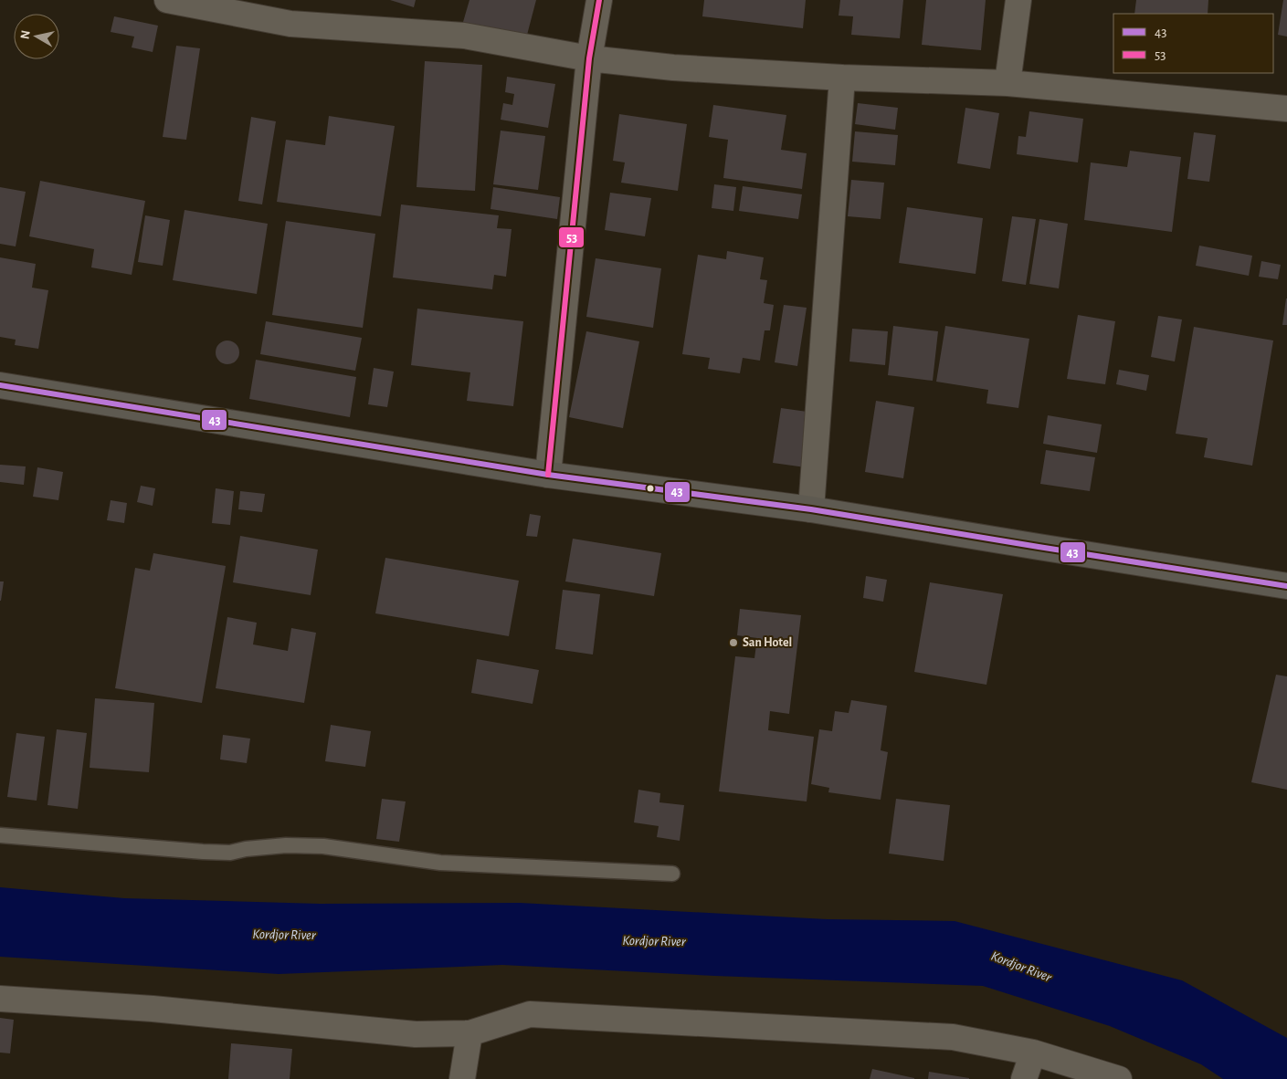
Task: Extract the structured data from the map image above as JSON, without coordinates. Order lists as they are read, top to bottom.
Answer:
{
  "water": ["Kordjor River"],
  "places": ["San Hotel"],
  "lines": ["transit line 53", "transit line 43"],
  "legend": ["43", "53"],
  "north": "left"
}
